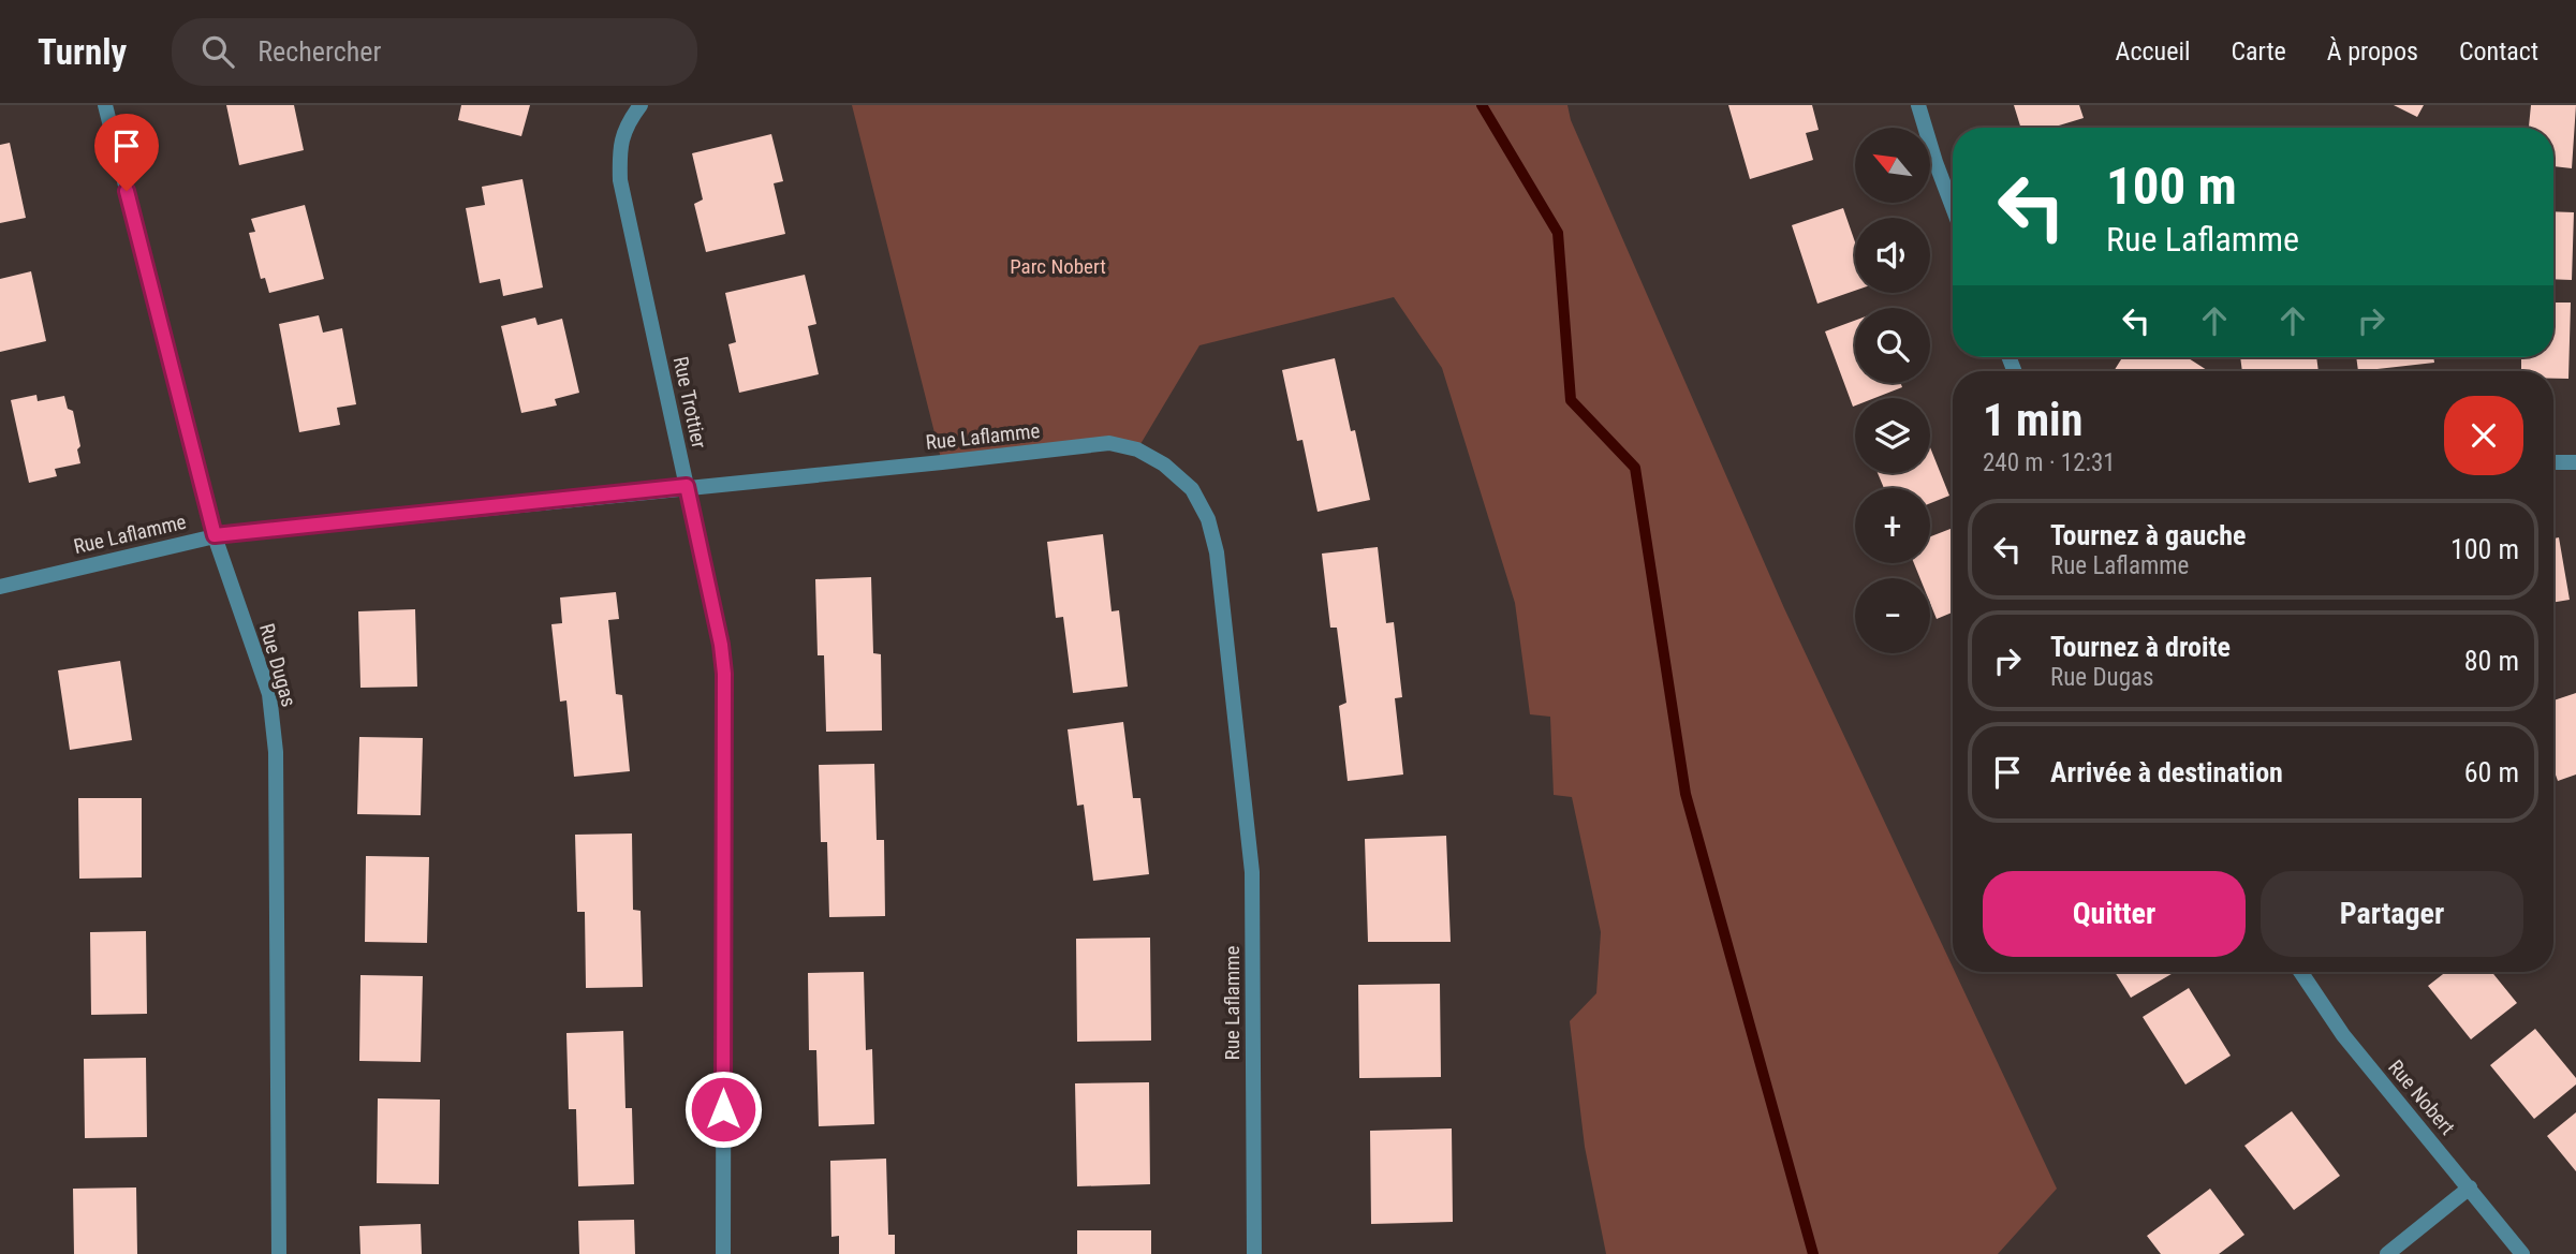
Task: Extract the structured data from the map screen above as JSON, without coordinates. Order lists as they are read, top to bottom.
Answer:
{
  "streets": {
    "street": [
      "Rue Trottier",
      "Rue Laflamme",
      "Rue Dugas",
      "Rue Nobert"
    ]
  },
  "crossings": [
    ["Rue Trottier", "Rue Laflamme"],
    ["Rue Laflamme", "Rue Dugas"]
  ],
  "parks": ["Parc Nobert"],
  "north": "top left",
  "page": {
    "header": "Turnly",
    "search": "Rechercher",
    "nav": [
      "Accueil",
      "Carte",
      "À propos",
      "Contact"
    ],
    "map_buttons": ["+", "−"],
    "turn": ["100 m", "Rue Laflamme"],
    "heading": ["1 min", "240 m · 12:31"],
    "list": [
      {
        "name": "Tournez à gauche",
        "note": "Rue Laflamme",
        "value": "100 m"
      },
      {
        "name": "Tournez à droite",
        "note": "Rue Dugas",
        "value": "80 m"
      },
      {
        "name": "Arrivée à destination",
        "value": "60 m"
      }
    ],
    "buttons": ["Quitter", "Partager"]
  }
}
